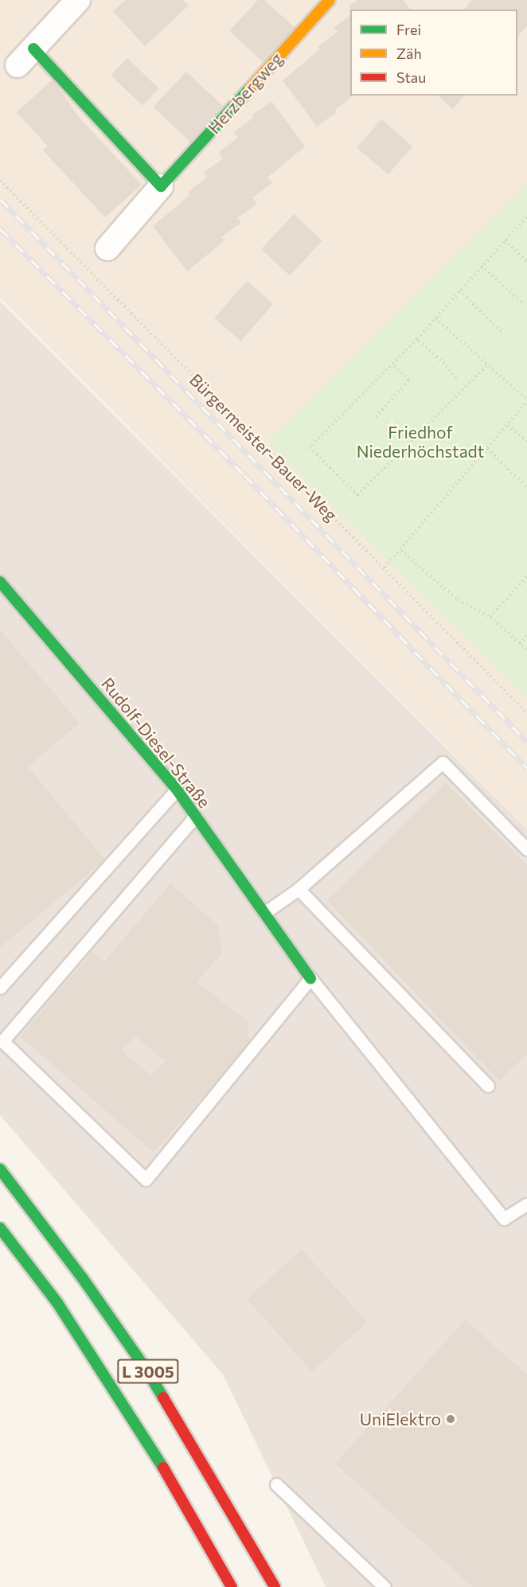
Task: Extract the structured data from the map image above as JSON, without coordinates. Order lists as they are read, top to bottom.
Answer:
{
  "streets": {
    "main road": ["Herzbergweg", "Rudolf-Diesel-Straße", "L 3005"],
    "path": ["Bürgermeister-Bauer-Weg"]
  },
  "parks": ["Friedhof Niederhöchstadt"],
  "places": ["UniElektro"],
  "legend": ["Frei", "Zäh", "Stau"]
}
